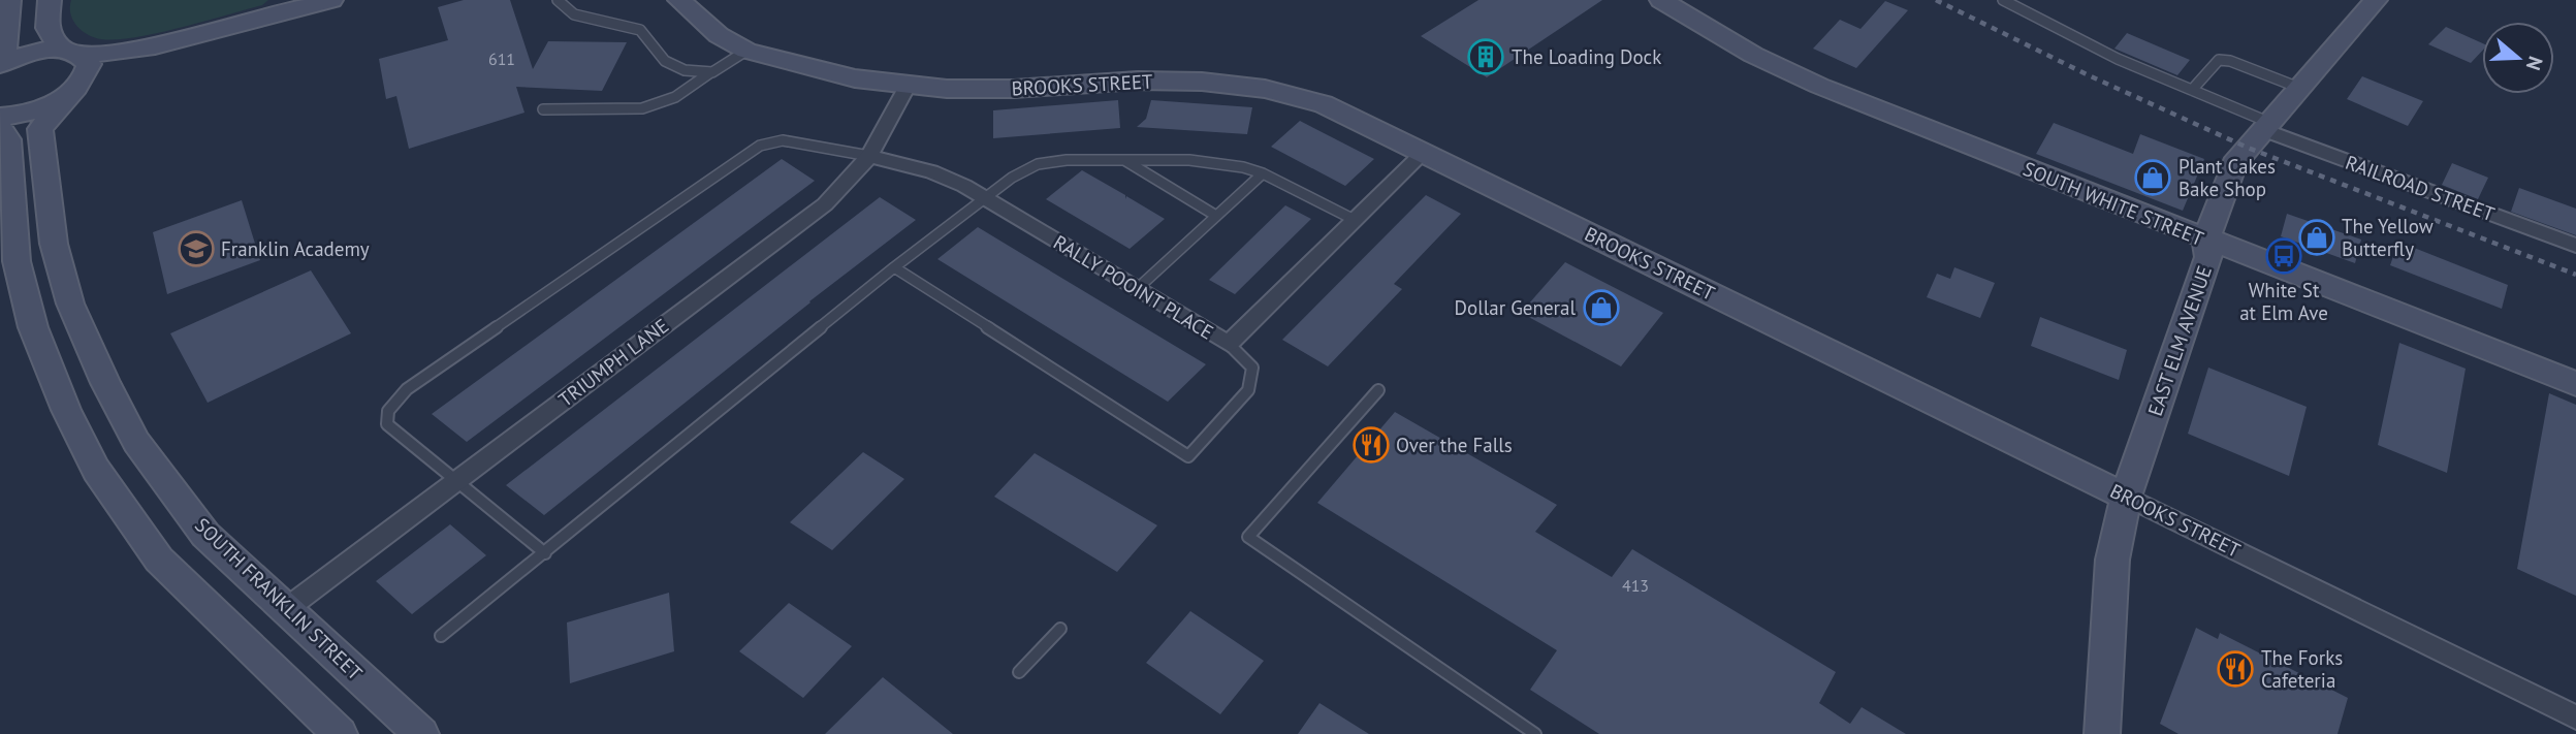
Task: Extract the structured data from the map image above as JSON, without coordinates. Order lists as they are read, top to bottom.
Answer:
{
  "streets": {
    "street": [
      "BROOKS STREET",
      "RAILROAD STREET",
      "SOUTH WHITE STREET",
      "RALLY POOINT PLACE",
      "EAST ELM AVENUE",
      "TRIUMPH LANE",
      "SOUTH FRANKLIN STREET"
    ]
  },
  "crossings": [
    ["BROOKS STREET", "RALLY POOINT PLACE"],
    ["BROOKS STREET", "EAST ELM AVENUE"],
    ["BROOKS STREET", "TRIUMPH LANE"],
    ["RAILROAD STREET", "EAST ELM AVENUE"],
    ["SOUTH WHITE STREET", "EAST ELM AVENUE"],
    ["RALLY POOINT PLACE", "TRIUMPH LANE"],
    ["TRIUMPH LANE", "SOUTH FRANKLIN STREET"]
  ],
  "places": {
    "building": ["The Loading Dock"],
    "shop": ["Plant Cakes Bake Shop", "The Yellow Butterfly", "Dollar General"],
    "school or university": ["Franklin Academy"],
    "bus stop": ["White St at Elm Ave"],
    "restaurant": ["Over the Falls", "The Forks Cafeteria"]
  },
  "house_numbers": ["611", "413"],
  "north": "right"
}
